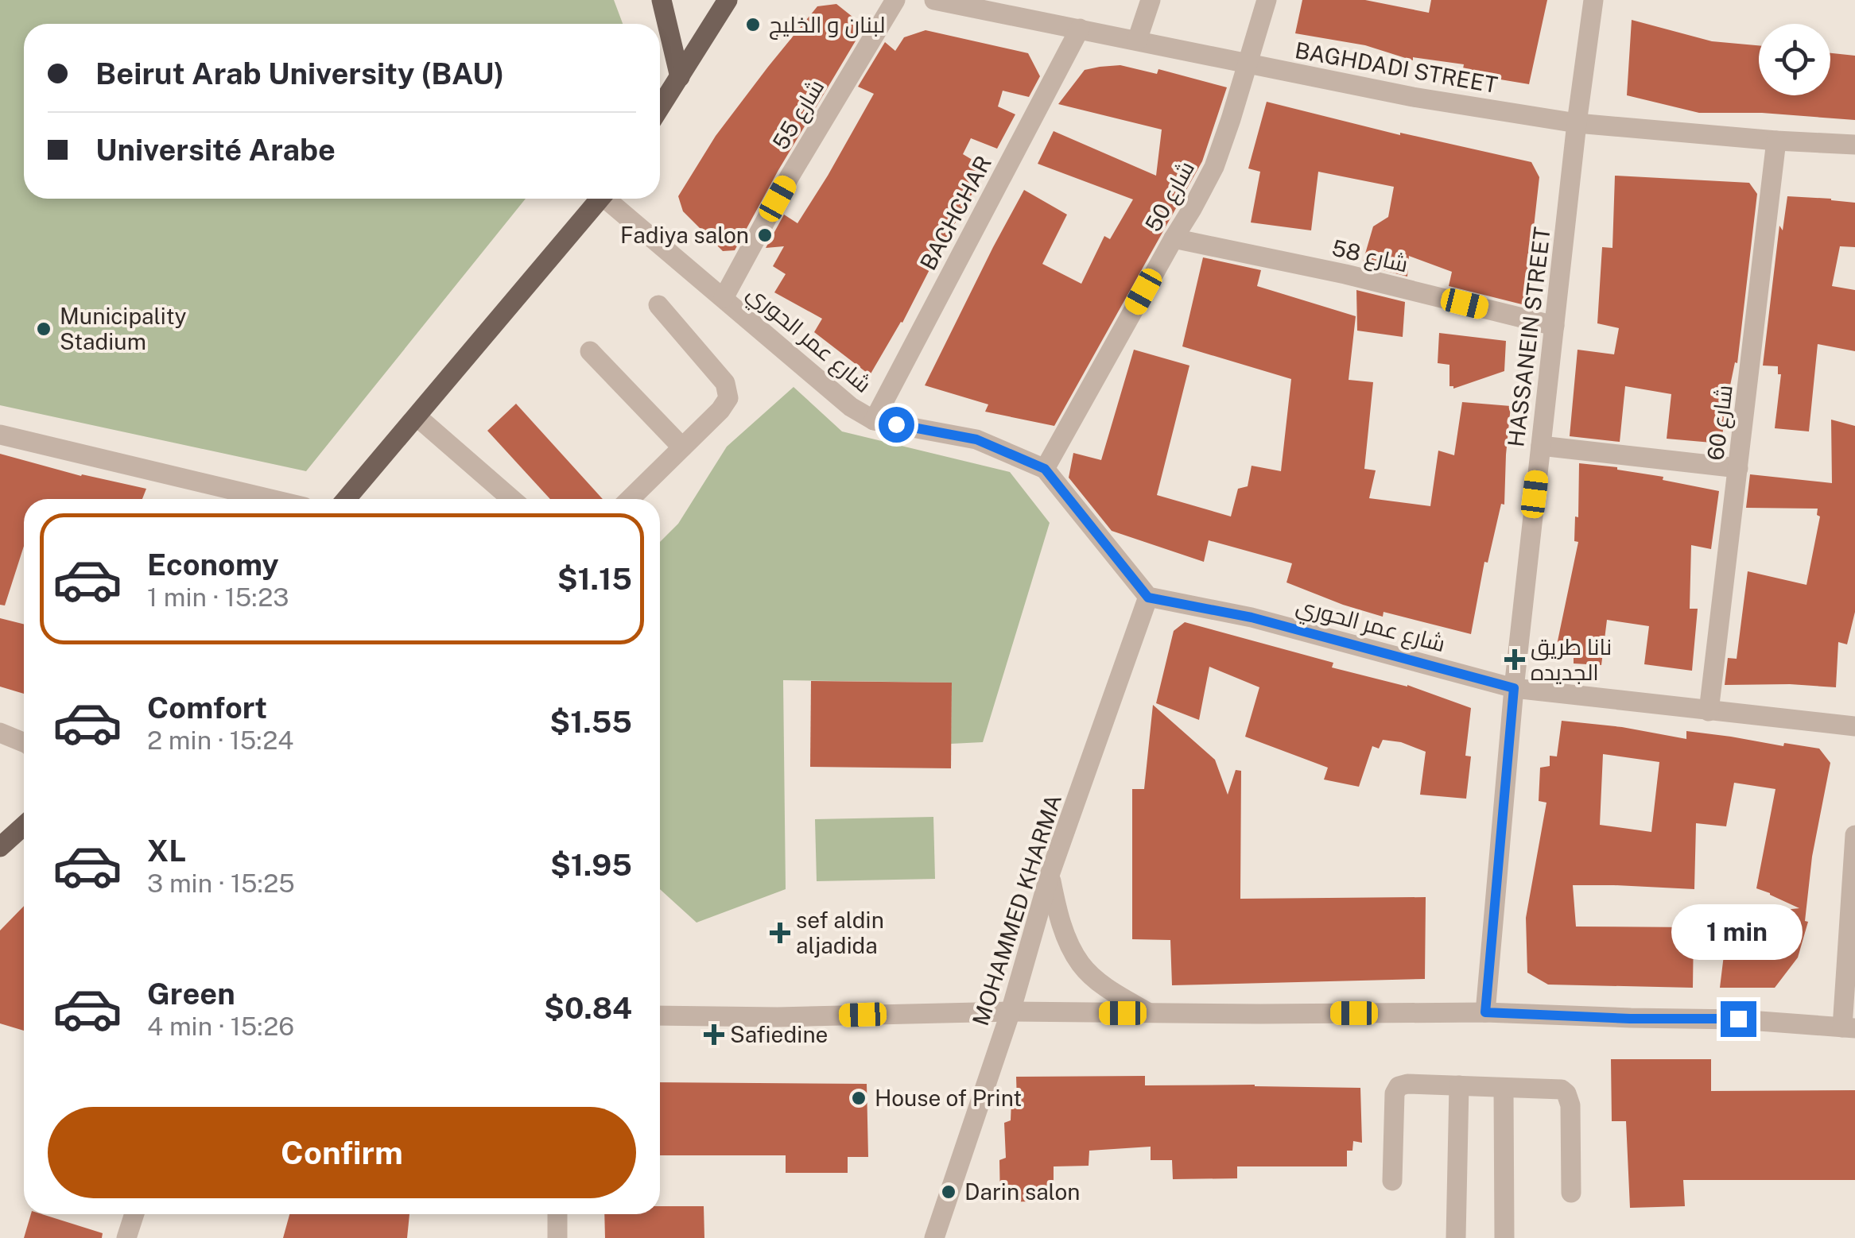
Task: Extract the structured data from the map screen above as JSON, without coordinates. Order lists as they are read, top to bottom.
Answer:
{
  "streets": {
    "street": [
      "BAGHDADI STREET",
      "شارع 55",
      "شارع 50",
      "BACHCHAR",
      "شارع 58",
      "HASSANEIN STREET",
      "شارع عمر الحوري",
      "شارع 60",
      "MOHAMMED KHARMA"
    ]
  },
  "crossings": [
    ["BAGHDADI STREET", "شارع 50"],
    ["BAGHDADI STREET", "BACHCHAR"],
    ["BAGHDADI STREET", "HASSANEIN STREET"],
    ["BAGHDADI STREET", "شارع 60"],
    ["شارع 55", "شارع عمر الحوري"],
    ["شارع 50", "شارع 58"],
    ["شارع 50", "شارع عمر الحوري"],
    ["BACHCHAR", "شارع عمر الحوري"],
    ["شارع 58", "HASSANEIN STREET"],
    ["HASSANEIN STREET", "شارع عمر الحوري"],
    ["شارع عمر الحوري", "شارع 60"],
    ["شارع عمر الحوري", "MOHAMMED KHARMA"]
  ],
  "places": {
    "other": [
      "لبنان و الخليج",
      "Fadiya salon",
      "Municipality Stadium",
      "House of Print",
      "Darin salon"
    ],
    "health": ["نانا طريق الجديده", "sef aldin aljadida", "Safiedine"]
  },
  "page": {
    "banner": ["Beirut Arab University (BAU)", "Université Arabe"],
    "list": [
      {
        "name": "Economy",
        "note": "1 min · 15:23",
        "value": "$1.15"
      },
      {
        "name": "Comfort",
        "note": "2 min · 15:24",
        "value": "$1.55"
      },
      {
        "name": "XL",
        "note": "3 min · 15:25",
        "value": "$1.95"
      },
      {
        "name": "Green",
        "note": "4 min · 15:26",
        "value": "$0.84"
      }
    ],
    "bubble": "1 min",
    "buttons": "Confirm"
  }
}
